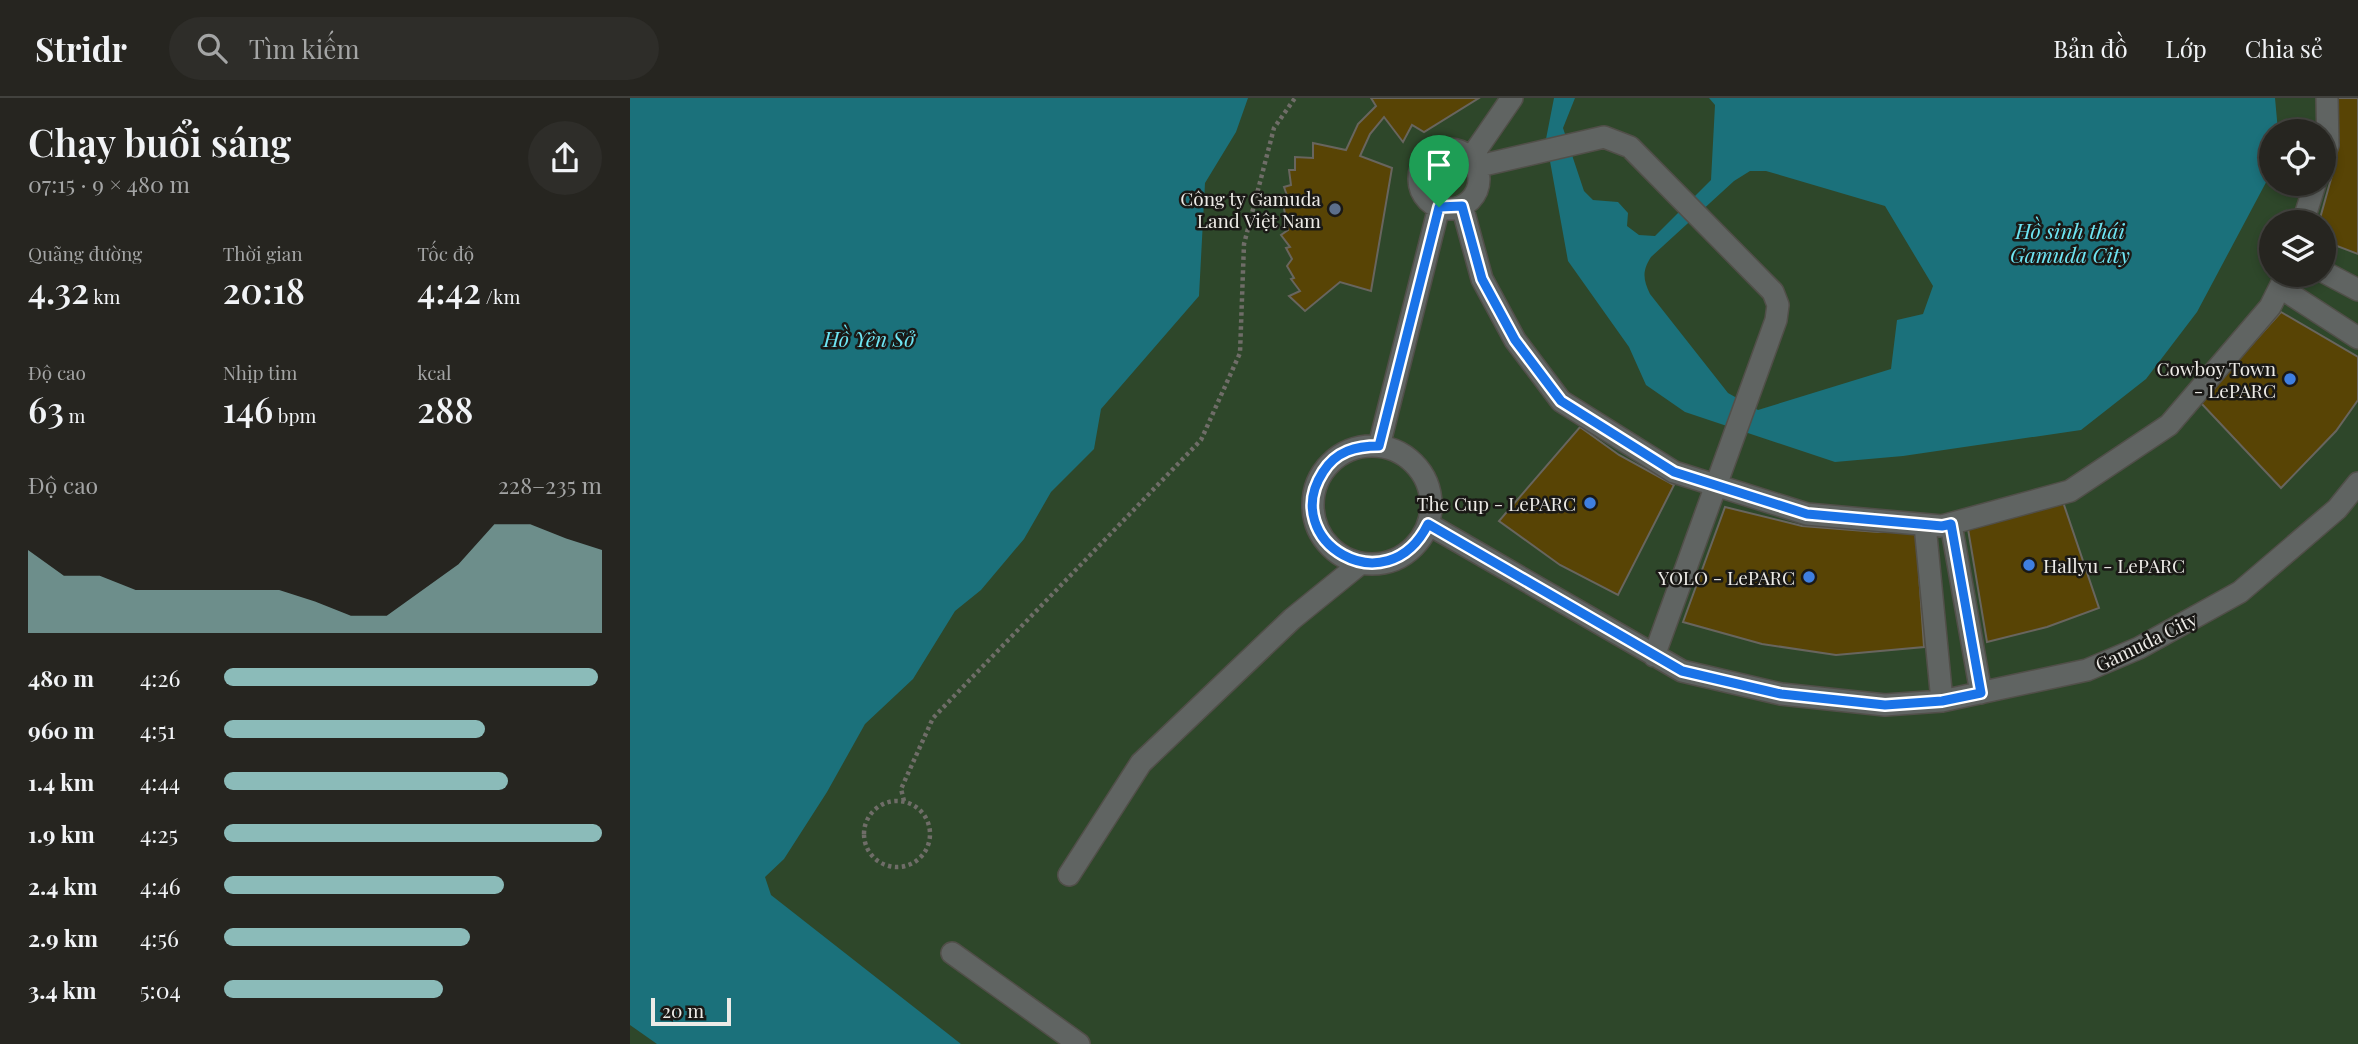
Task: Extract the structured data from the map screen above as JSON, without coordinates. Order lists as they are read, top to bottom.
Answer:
{
  "streets": {
    "street": ["Gamuda City"]
  },
  "water": ["Hồ sinh thái Gamuda City", "Hồ Yên Sở"],
  "places": [
    "Công ty Gamuda Land Việt Nam",
    "Cowboy Town - LePARC",
    "The Cup - LePARC",
    "Hallyu - LePARC",
    "YOLO - LePARC"
  ],
  "scale_bar": "20 m",
  "page": {
    "header": "Stridr",
    "search": "Tìm kiếm",
    "nav": ["Bản đồ", "Lớp", "Chia sẻ"],
    "heading": ["Chạy buổi sáng", "07:15 · 9 × 480 m"],
    "stats": [
      ["Quãng đường", "4.32 km"],
      ["Thời gian", "20:18"],
      ["Tốc độ", "4:42 /km"],
      ["Độ cao", "63 m"],
      ["Nhịp tim", "146 bpm"],
      ["kcal", "288"]
    ],
    "chart": ["Độ cao", "228–235 m"],
    "list": [
      {
        "name": "480 m",
        "note": "4:26"
      },
      {
        "name": "960 m",
        "note": "4:51"
      },
      {
        "name": "1.4 km",
        "note": "4:44"
      },
      {
        "name": "1.9 km",
        "note": "4:25"
      },
      {
        "name": "2.4 km",
        "note": "4:46"
      },
      {
        "name": "2.9 km",
        "note": "4:56"
      },
      {
        "name": "3.4 km",
        "note": "5:04"
      }
    ],
    "scale": "20 m"
  }
}
